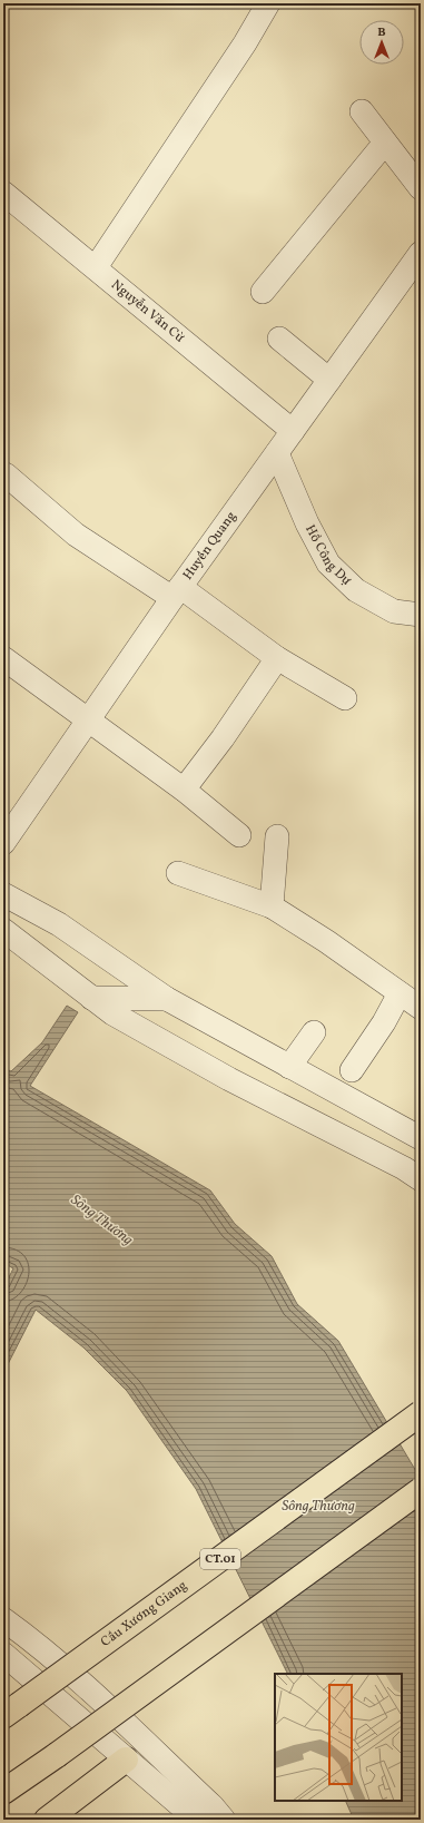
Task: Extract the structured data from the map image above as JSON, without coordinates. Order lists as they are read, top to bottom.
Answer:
{
  "streets": {
    "main road": ["CT.01", "Cầu Xương Giang"],
    "street": ["Nguyễn Văn Cừ", "Huyền Quang", "Hồ Công Dự"]
  },
  "crossings": [
    ["Nguyễn Văn Cừ", "Huyền Quang"],
    ["Huyền Quang", "Hồ Công Dự"]
  ],
  "water": ["Sông Thương"],
  "north": "top"
}
